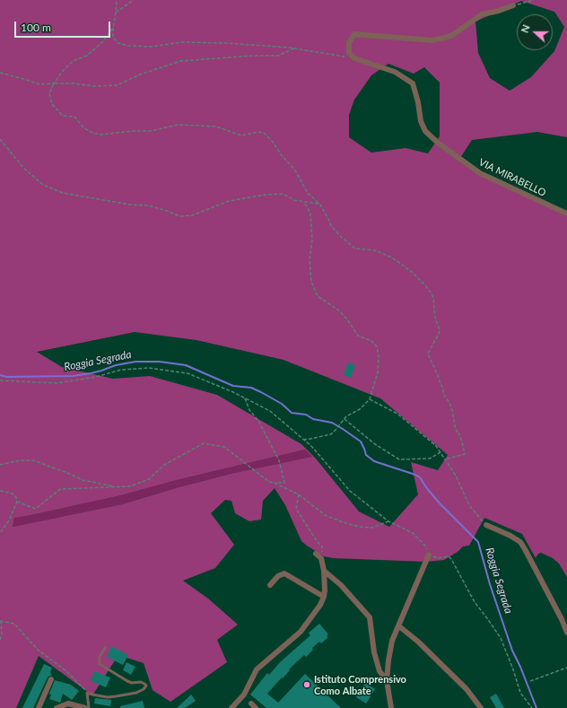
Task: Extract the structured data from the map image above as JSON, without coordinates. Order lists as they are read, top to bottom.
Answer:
{
  "streets": {
    "street": ["VIA MIRABELLO"]
  },
  "water": ["Roggia Segrada"],
  "places": ["Istituto Comprensivo Como Albate"],
  "scale_bar": "100 m",
  "north": "left"
}
